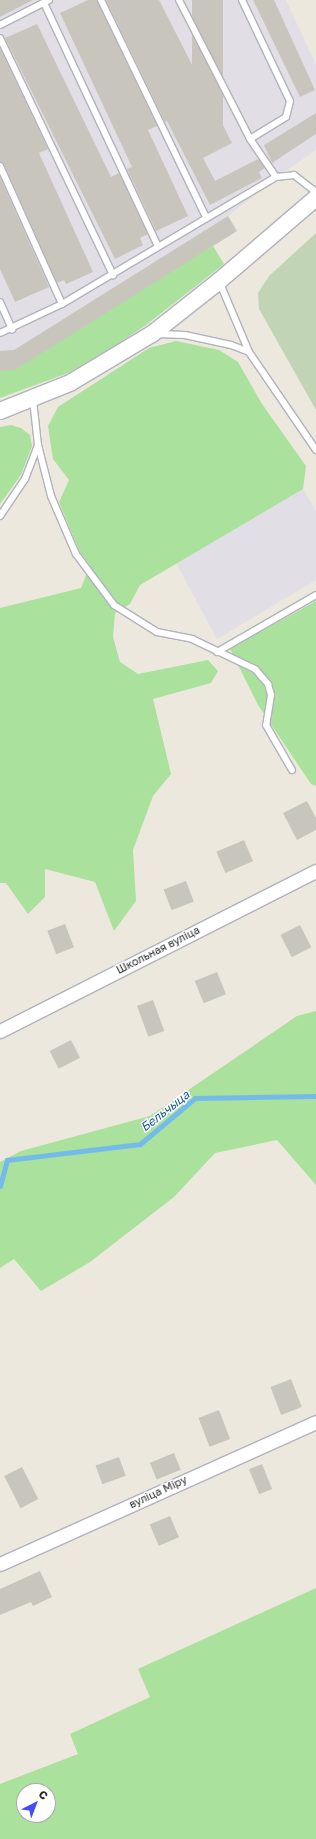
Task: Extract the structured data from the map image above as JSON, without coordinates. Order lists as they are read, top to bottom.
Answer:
{
  "streets": {
    "street": ["Школьная вуліца", "вуліца Міру"]
  },
  "water": ["Бельчыца"],
  "north": "top right"
}
